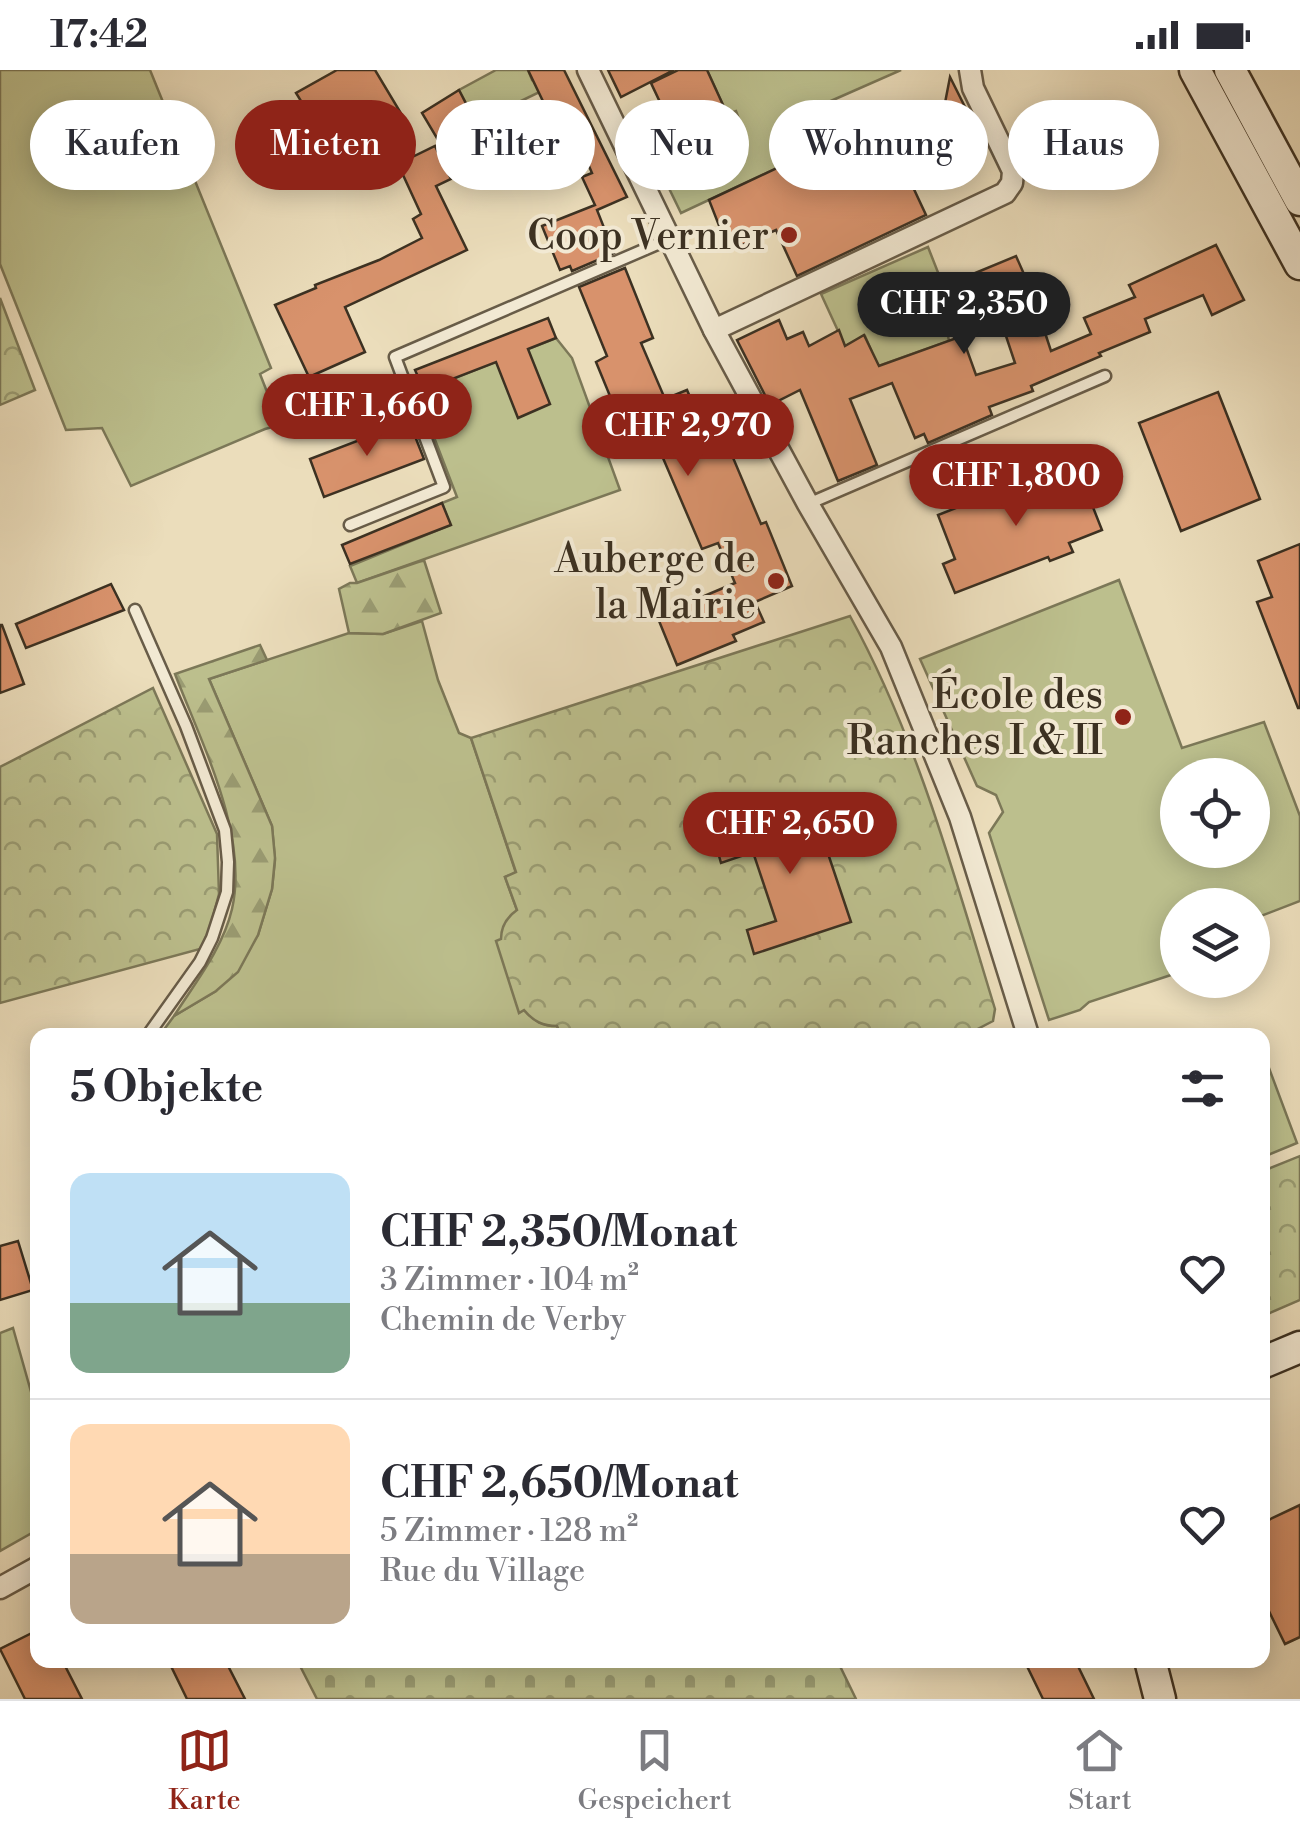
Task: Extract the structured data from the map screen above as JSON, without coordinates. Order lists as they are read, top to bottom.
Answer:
{
  "places": ["Coop Vernier", "Auberge de la Mairie", "École des Ranches I & II"],
  "page": {
    "status": "17:42",
    "chip": [
      "Kaufen",
      "Mieten",
      "Filter",
      "Neu",
      "Wohnung",
      "Haus"
    ],
    "price": [
      "CHF 2,350",
      "CHF 1,660",
      "CHF 2,970",
      "CHF 1,800",
      "CHF 2,650"
    ],
    "heading": "5 Objekte",
    "list": [
      {
        "name": "CHF 2,350/Monat",
        "note": "3 Zimmer · 104 m² · Chemin de Verby"
      },
      {
        "name": "CHF 2,650/Monat",
        "note": "5 Zimmer · 128 m² · Rue du Village"
      }
    ],
    "tabs": ["Karte", "Gespeichert", "Start"]
  }
}
